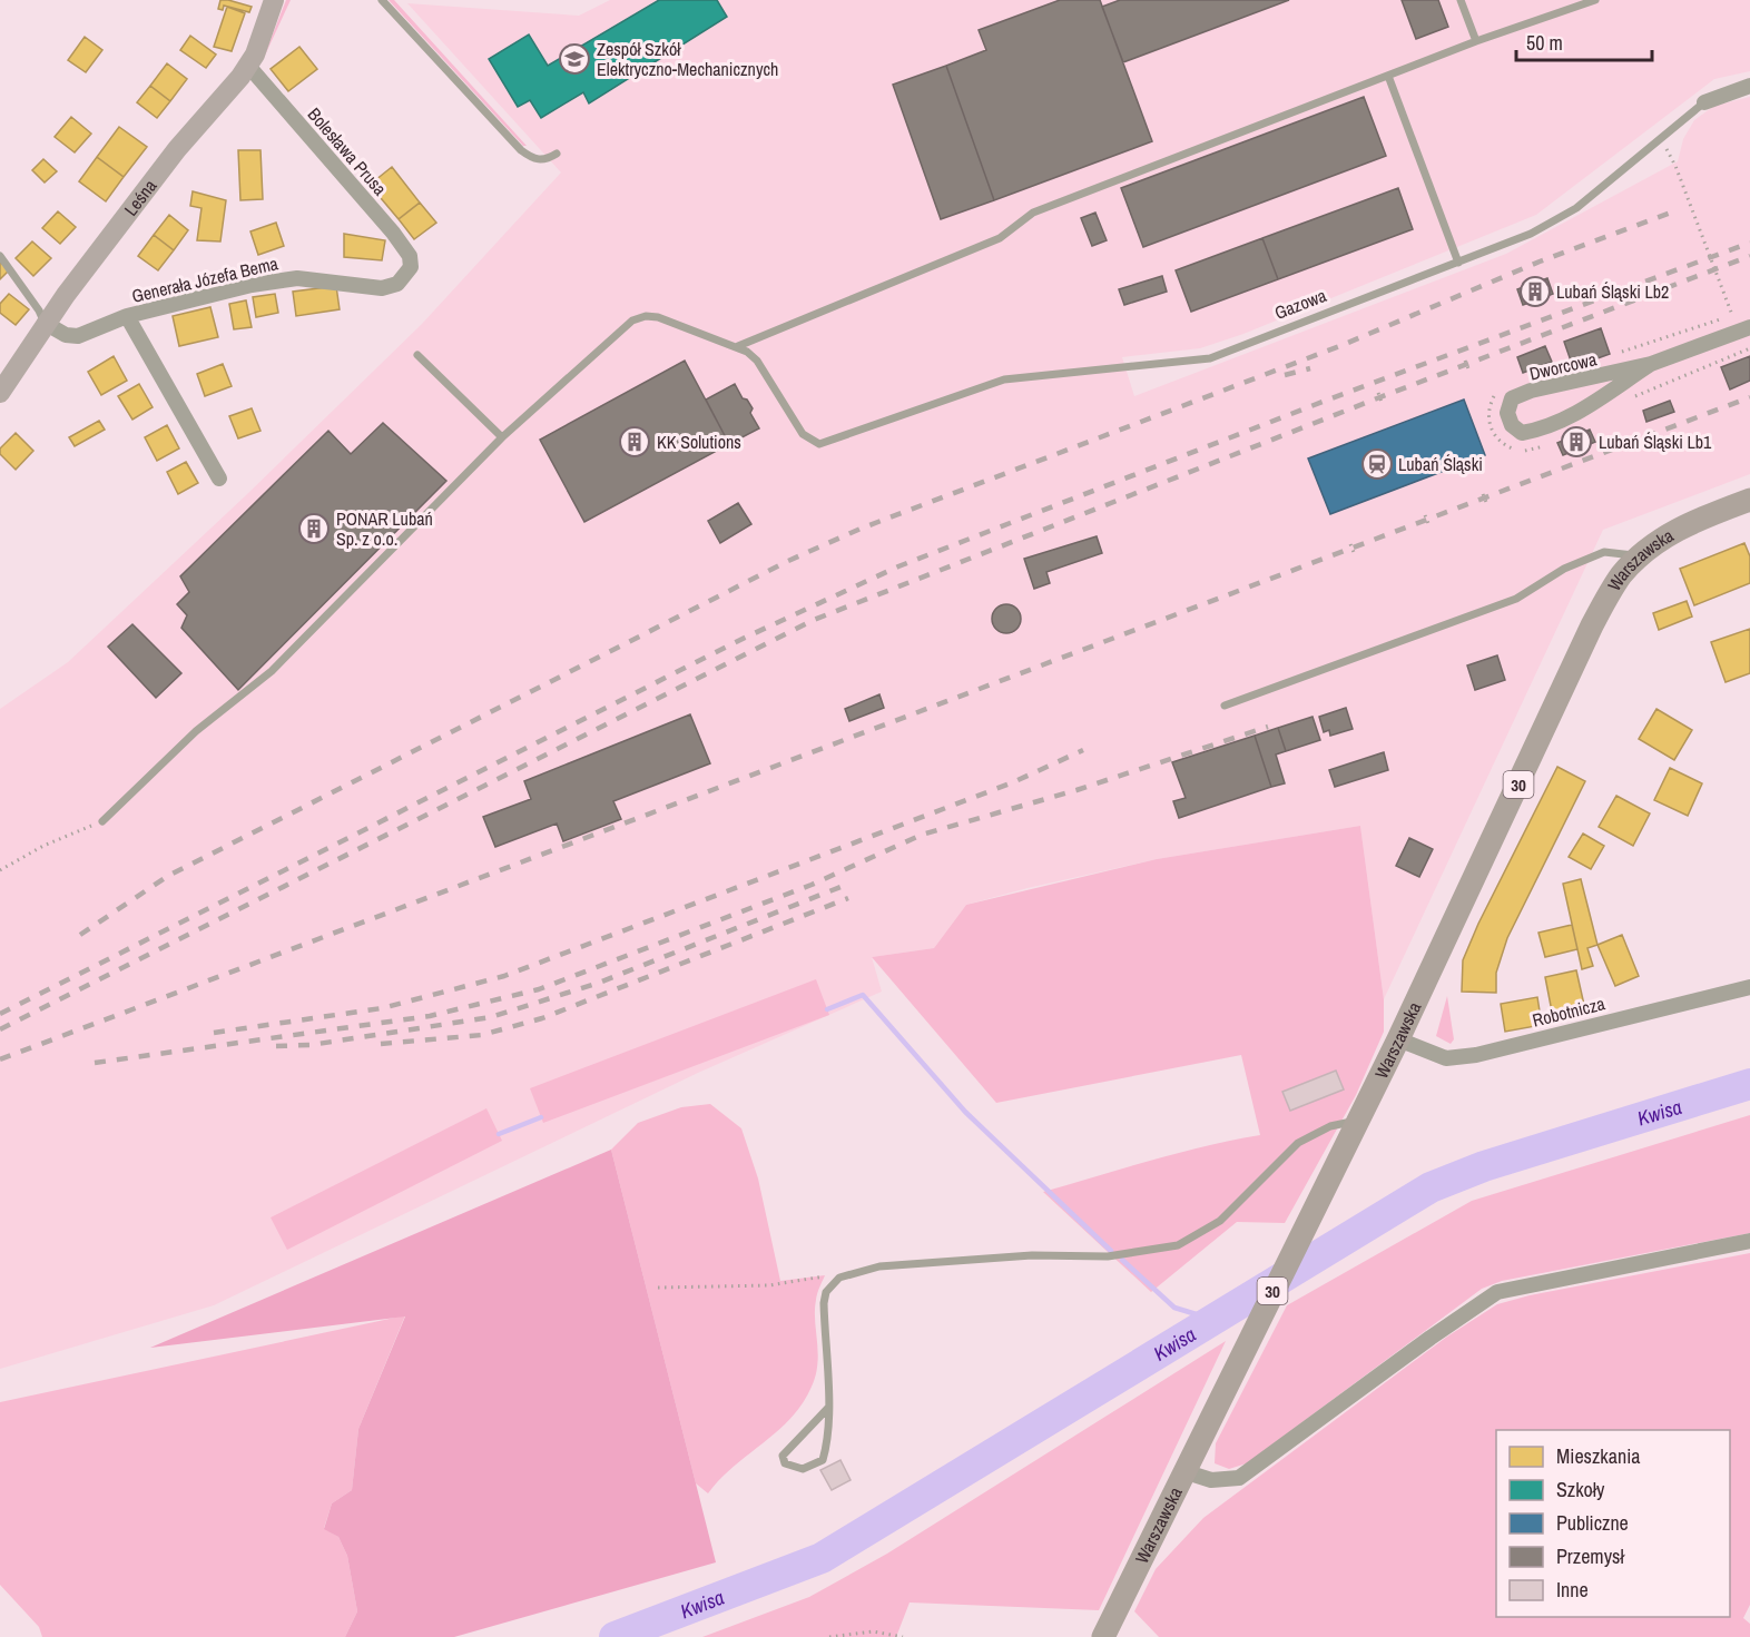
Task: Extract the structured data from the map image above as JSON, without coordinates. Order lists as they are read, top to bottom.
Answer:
{
  "streets": {
    "main road": ["Leśna", "Warszawska", "30"],
    "street": [
      "Bolesława Prusa",
      "Generała Józefa Bema",
      "Gazowa",
      "Dworcowa",
      "Robotnicza"
    ]
  },
  "crossings": [
    ["Bolesława Prusa", "Leśna"],
    ["Bolesława Prusa", "Generała Józefa Bema"],
    ["Leśna", "Generała Józefa Bema"],
    ["Warszawska", "Robotnicza"]
  ],
  "water": ["Kwisa"],
  "places": {
    "school or university": ["Zespół Szkół Elektryczno-Mechanicznych"],
    "building": [
      "Lubań Śląski Lb2",
      "KK Solutions",
      "Lubań Śląski Lb1",
      "PONAR Lubań Sp. z o.o."
    ],
    "station": ["Lubań Śląski"]
  },
  "legend": [
    "Mieszkania",
    "Szkoły",
    "Publiczne",
    "Przemysł",
    "Inne"
  ],
  "scale_bar": "50 m"
}
